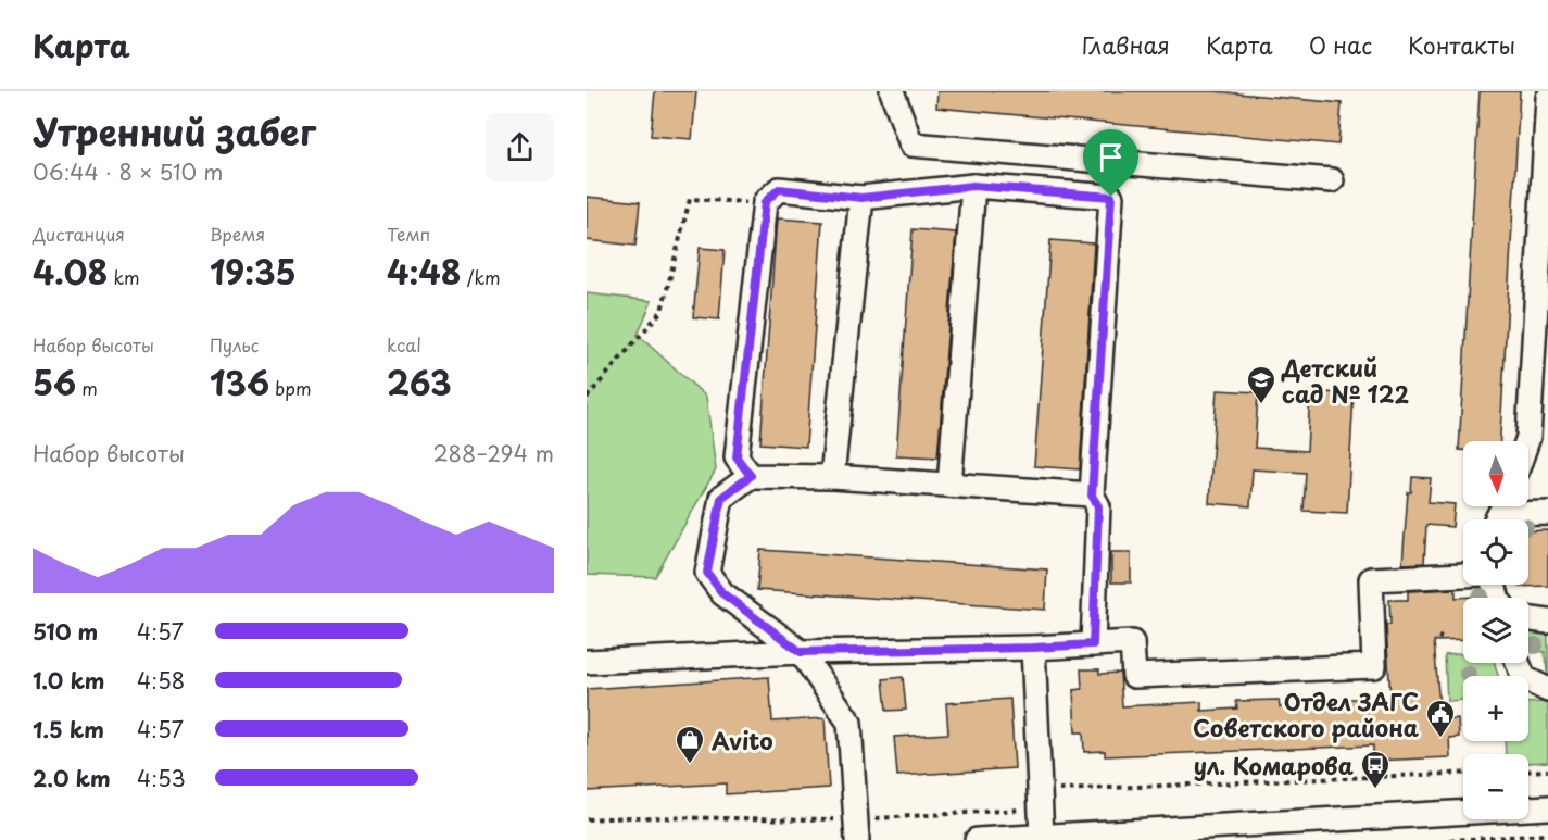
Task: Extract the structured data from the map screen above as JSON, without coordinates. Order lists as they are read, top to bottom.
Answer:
{
  "places": {
    "school or university": ["Детский сад № 122"],
    "public building": ["Отдел ЗАГС Советского района"],
    "shop": ["Avito"],
    "bus stop": ["ул. Комарова"]
  },
  "north": "bottom",
  "page": {
    "header": "Карта",
    "nav": [
      "Главная",
      "Карта",
      "О нас",
      "Контакты"
    ],
    "heading": ["Утренний забег", "06:44 · 8 × 510 m"],
    "stats": [
      ["Дистанция", "4.08 km"],
      ["Время", "19:35"],
      ["Темп", "4:48 /km"],
      ["Набор высоты", "56 m"],
      ["Пульс", "136 bpm"],
      ["kcal", "263"]
    ],
    "chart": ["Набор высоты", "288–294 m"],
    "map_buttons": ["+", "−"],
    "list": [
      {
        "name": "510 m",
        "note": "4:57"
      },
      {
        "name": "1.0 km",
        "note": "4:58"
      },
      {
        "name": "1.5 km",
        "note": "4:57"
      },
      {
        "name": "2.0 km",
        "note": "4:53"
      }
    ]
  }
}
